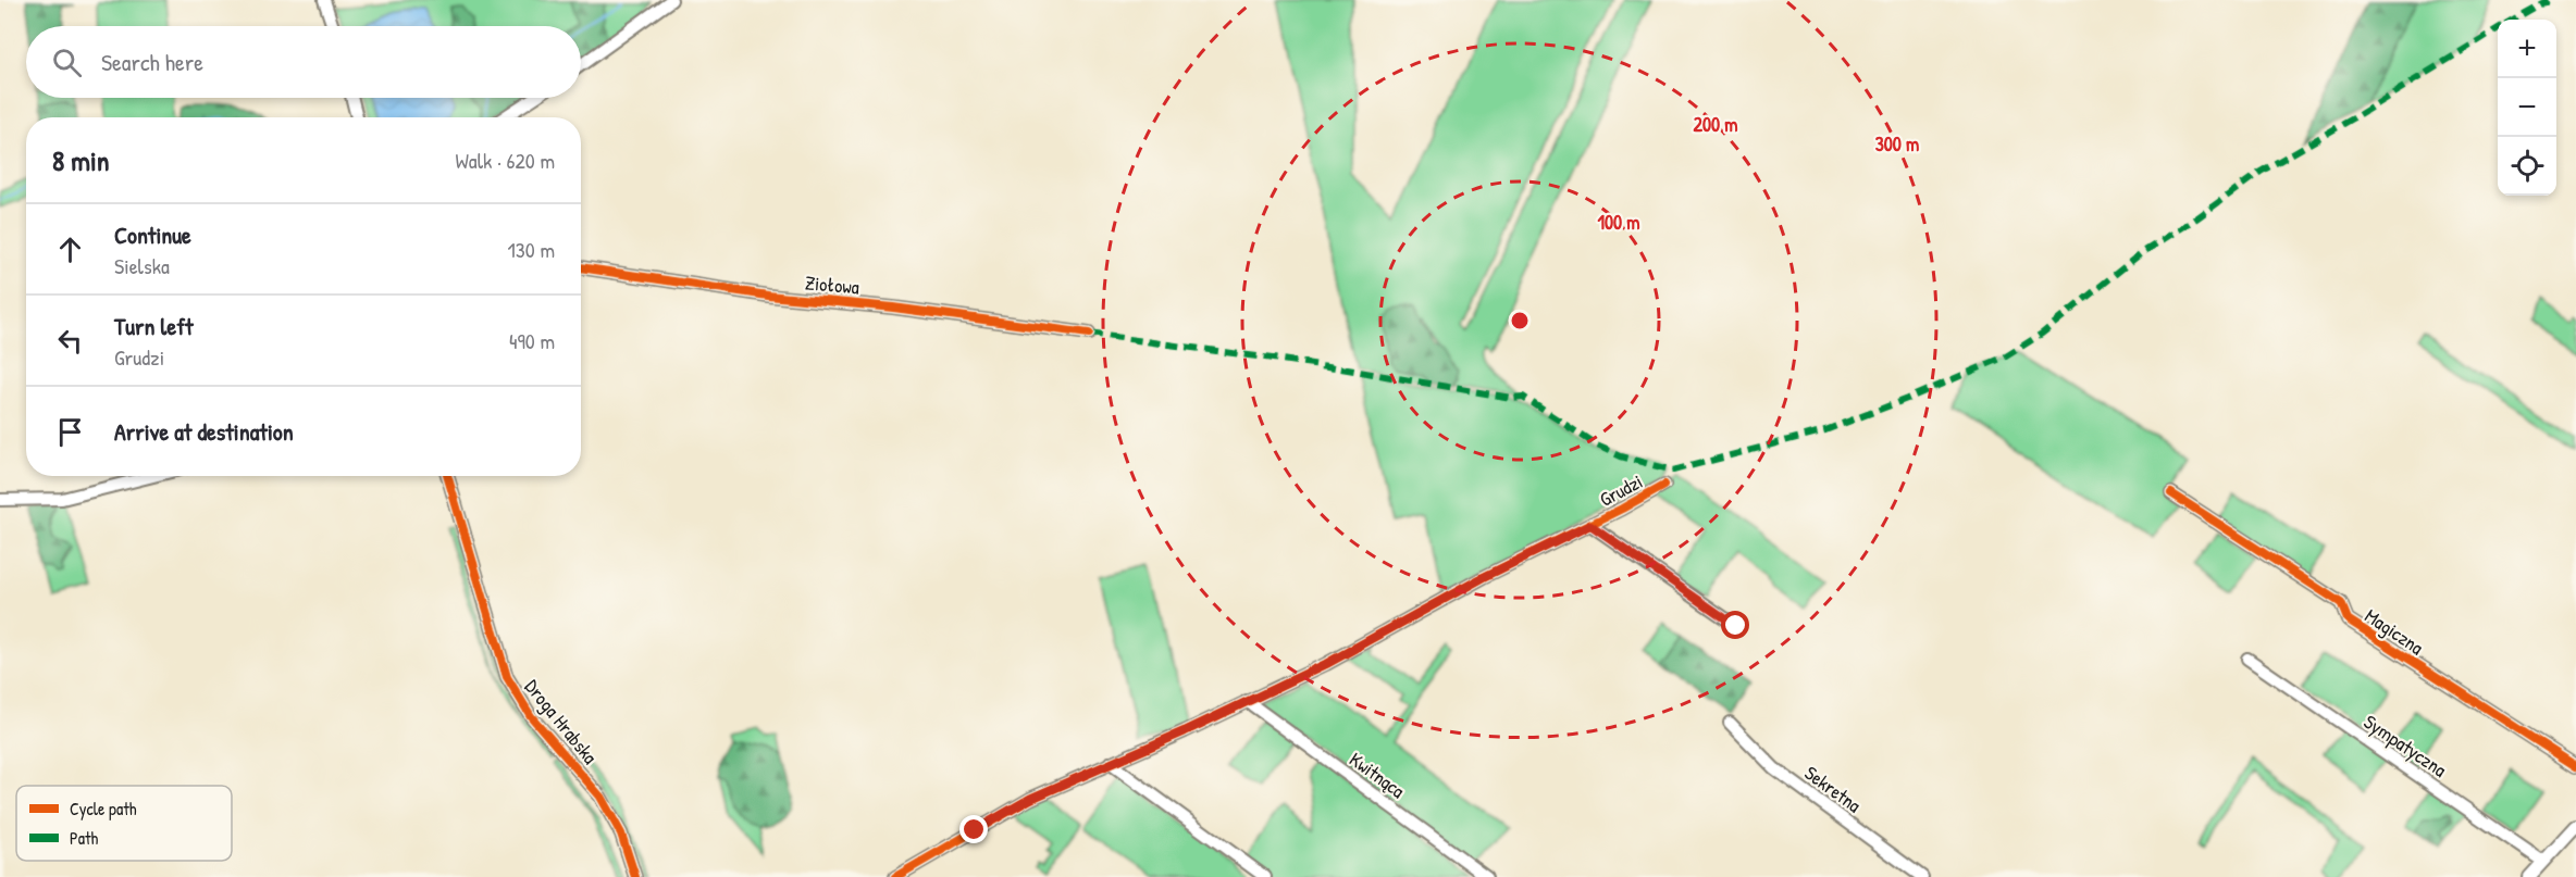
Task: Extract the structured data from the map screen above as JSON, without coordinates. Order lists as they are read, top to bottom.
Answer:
{
  "streets": {
    "street": [
      "Ziołowa",
      "Grudzi",
      "Magiczna",
      "Droga Hrabska",
      "Sympatyczna",
      "Kwitnąca",
      "Sekretna"
    ]
  },
  "crossings": [
    ["Grudzi", "Kwitnąca"]
  ],
  "legend": ["Cycle path", "Path"],
  "page": {
    "map_buttons": ["+", "−"],
    "search": "Search here",
    "heading": ["8 min", "Walk · 620 m"],
    "list": [
      ["Continue", "Sielska", "130 m"],
      ["Turn left", "Grudzi", "490 m"],
      "Arrive at destination"
    ]
  },
  "rings": ["200 m", "300 m", "100 m"]
}
